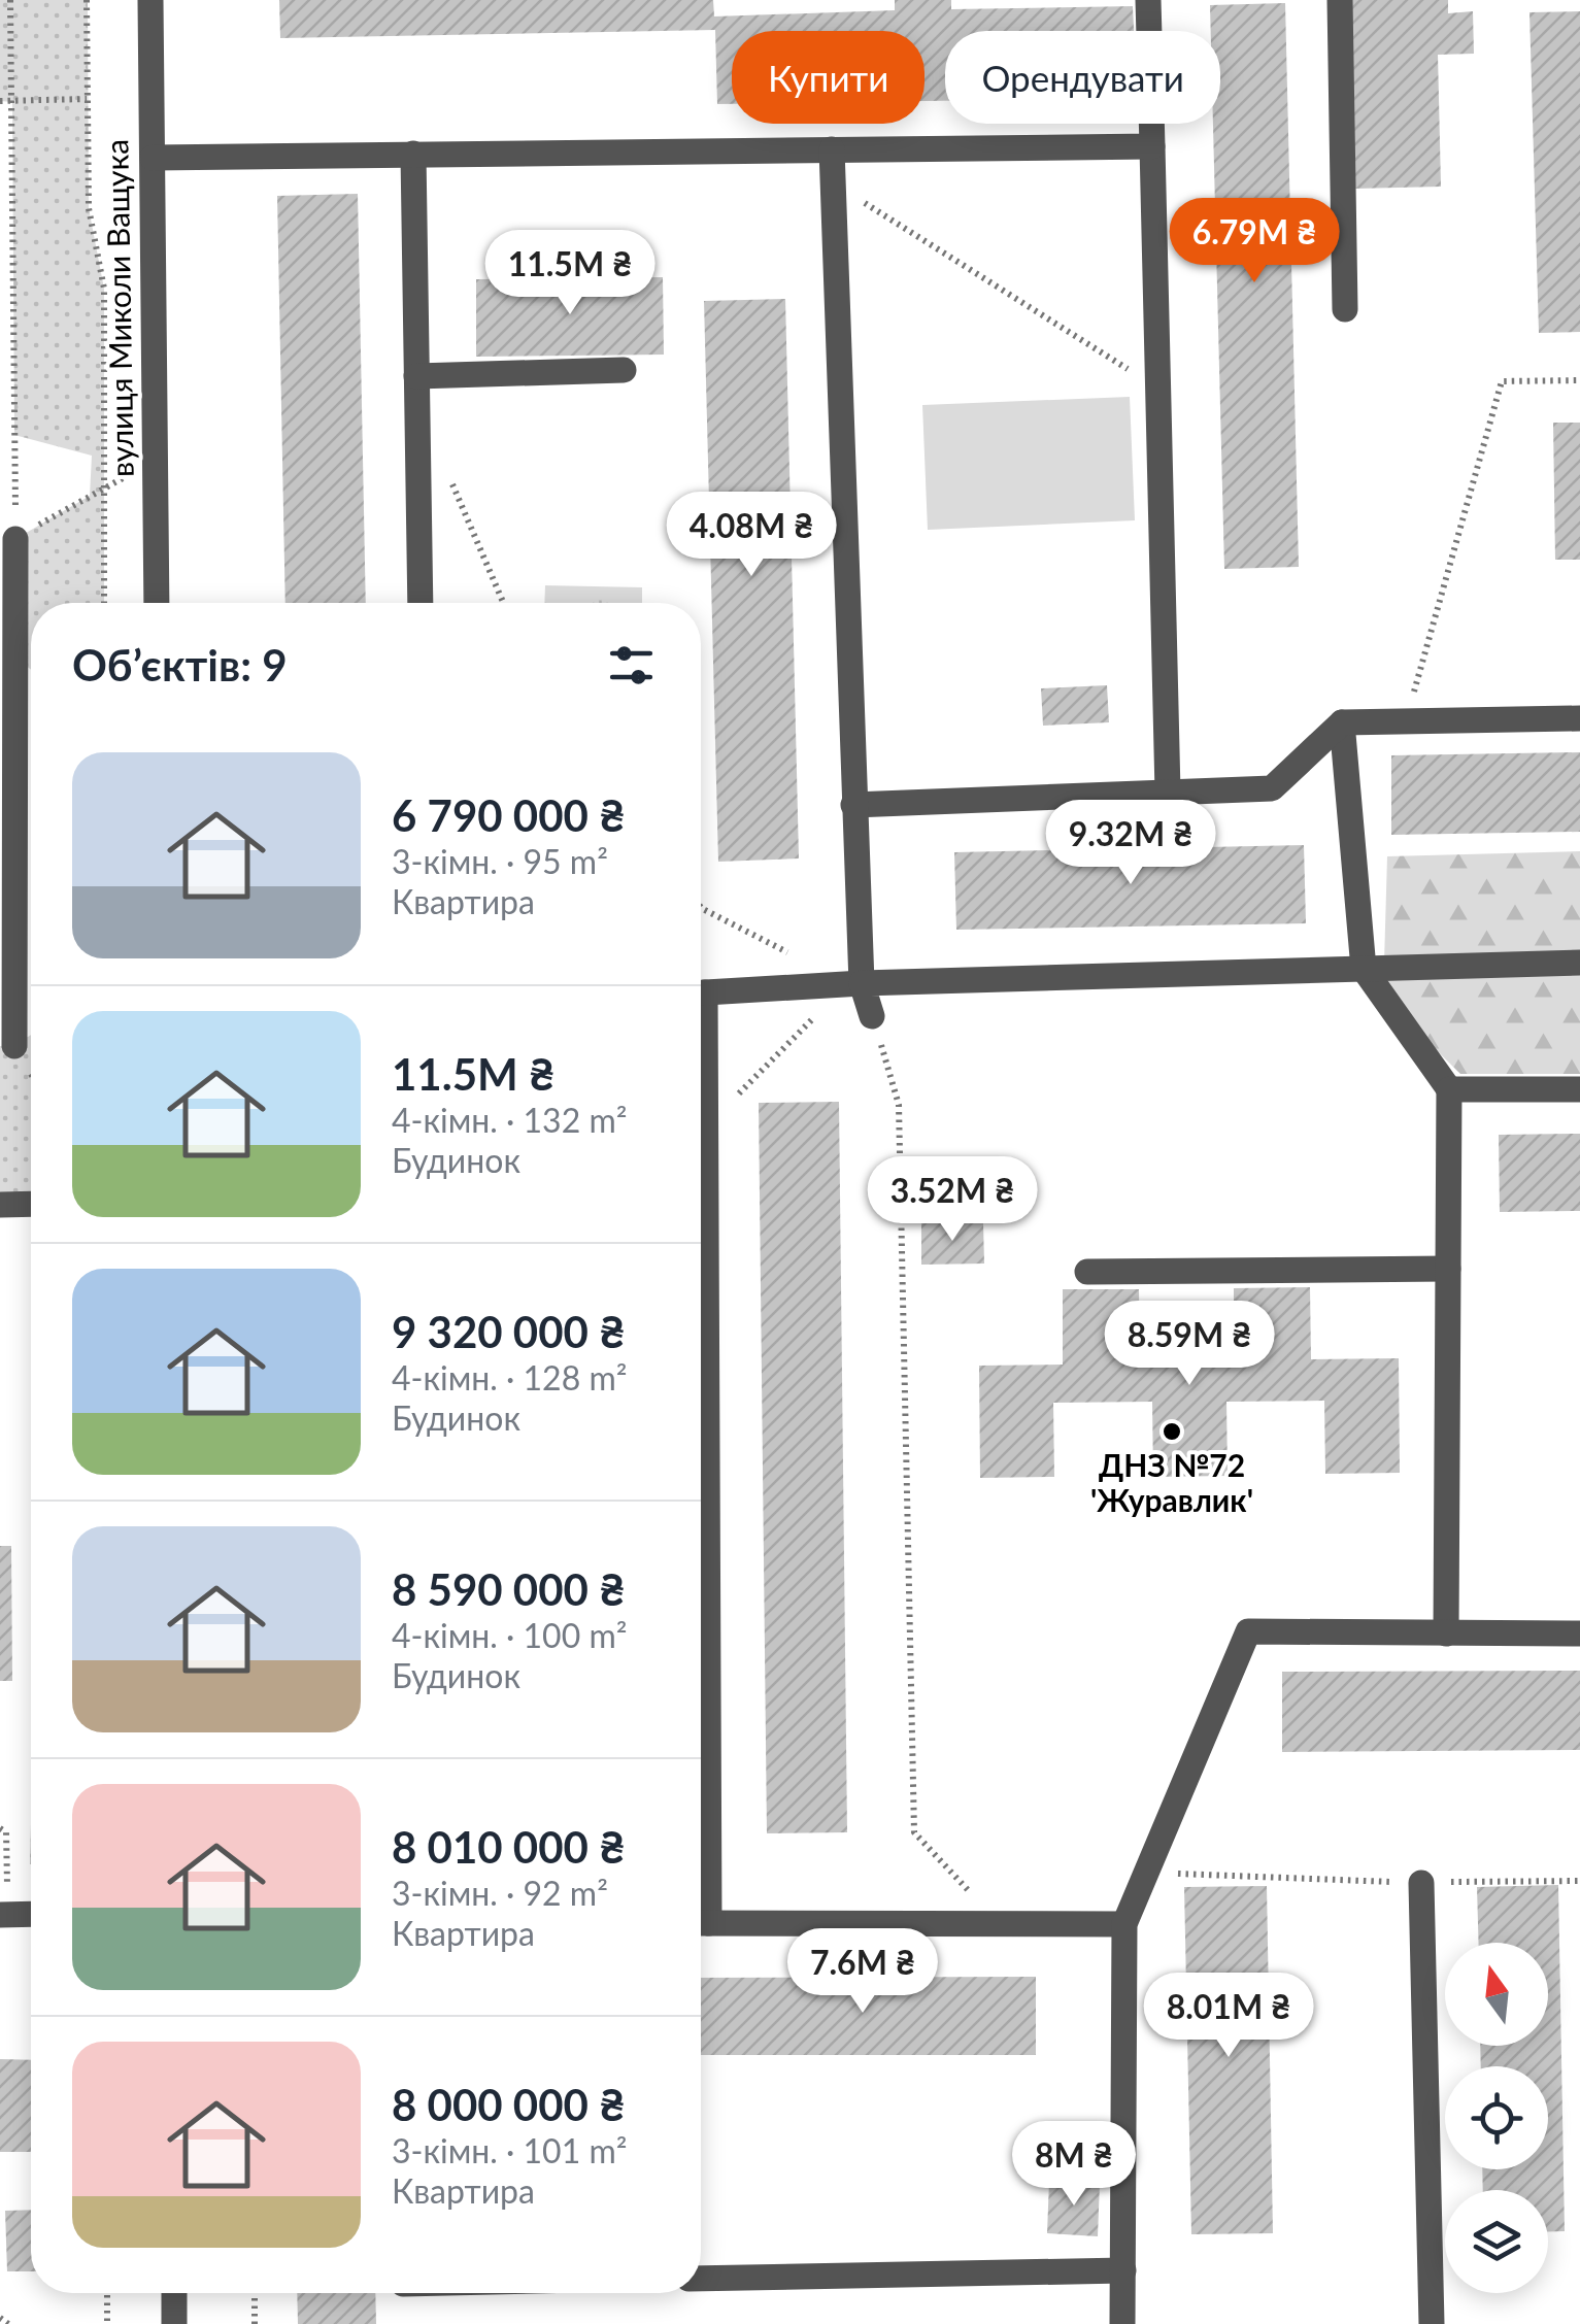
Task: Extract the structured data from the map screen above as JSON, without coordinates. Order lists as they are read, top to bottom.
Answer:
{
  "streets": {
    "street": ["вулиця Миколи Ващука"]
  },
  "places": ["ДНЗ №72 'Журавлик'"],
  "north": "top",
  "page": {
    "chip": ["Купити", "Орендувати"],
    "price": [
      "6.79M ₴",
      "11.5M ₴",
      "4.08M ₴",
      "9.32M ₴",
      "3.52M ₴",
      "8.59M ₴",
      "7.6M ₴",
      "8.01M ₴",
      "8M ₴"
    ],
    "heading": "Об’єктів: 9",
    "list": [
      {
        "name": "6 790 000 ₴",
        "note": "3-кімн. · 95 m² · Квартира"
      },
      {
        "name": "11.5M ₴",
        "note": "4-кімн. · 132 m² · Будинок"
      },
      {
        "name": "9 320 000 ₴",
        "note": "4-кімн. · 128 m² · Будинок"
      },
      {
        "name": "8 590 000 ₴",
        "note": "4-кімн. · 100 m² · Будинок"
      },
      {
        "name": "8 010 000 ₴",
        "note": "3-кімн. · 92 m² · Квартира"
      },
      {
        "name": "8 000 000 ₴",
        "note": "3-кімн. · 101 m² · Квартира"
      }
    ]
  }
}
